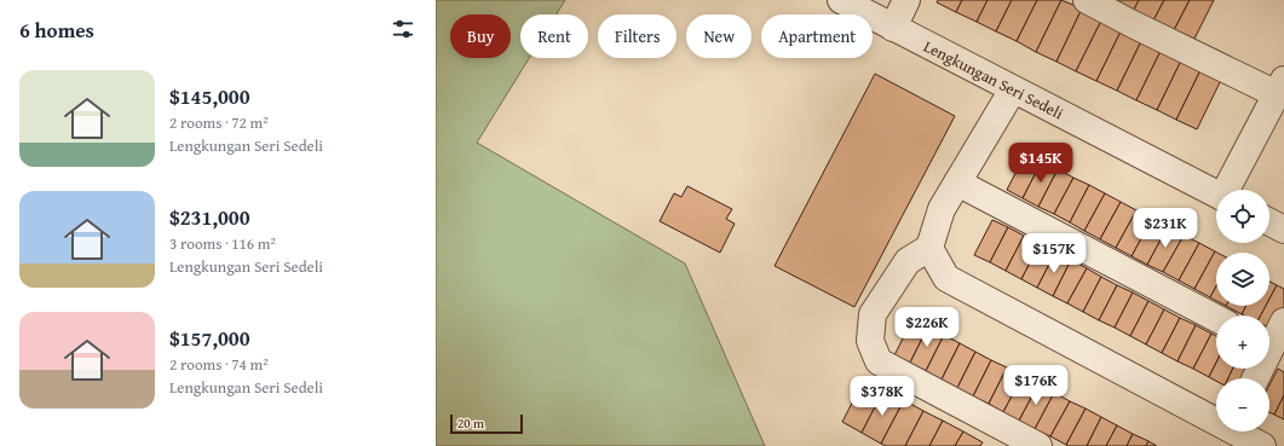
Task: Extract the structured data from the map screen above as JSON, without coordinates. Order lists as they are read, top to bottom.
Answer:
{
  "streets": {
    "street": ["Lengkungan Seri Sedeli"]
  },
  "scale_bar": "20 m",
  "page": {
    "heading": "6 homes",
    "chip": [
      "Buy",
      "Rent",
      "Filters",
      "New",
      "Apartment"
    ],
    "list": [
      {
        "name": "$145,000",
        "note": "2 rooms · 72 m² · Lengkungan Seri Sedeli"
      },
      {
        "name": "$231,000",
        "note": "3 rooms · 116 m² · Lengkungan Seri Sedeli"
      },
      {
        "name": "$157,000",
        "note": "2 rooms · 74 m² · Lengkungan Seri Sedeli"
      }
    ],
    "price": [
      "$145K",
      "$231K",
      "$157K",
      "$226K",
      "$176K",
      "$378K"
    ],
    "map_buttons": ["+", "−"],
    "scale": "20 m"
  }
}
